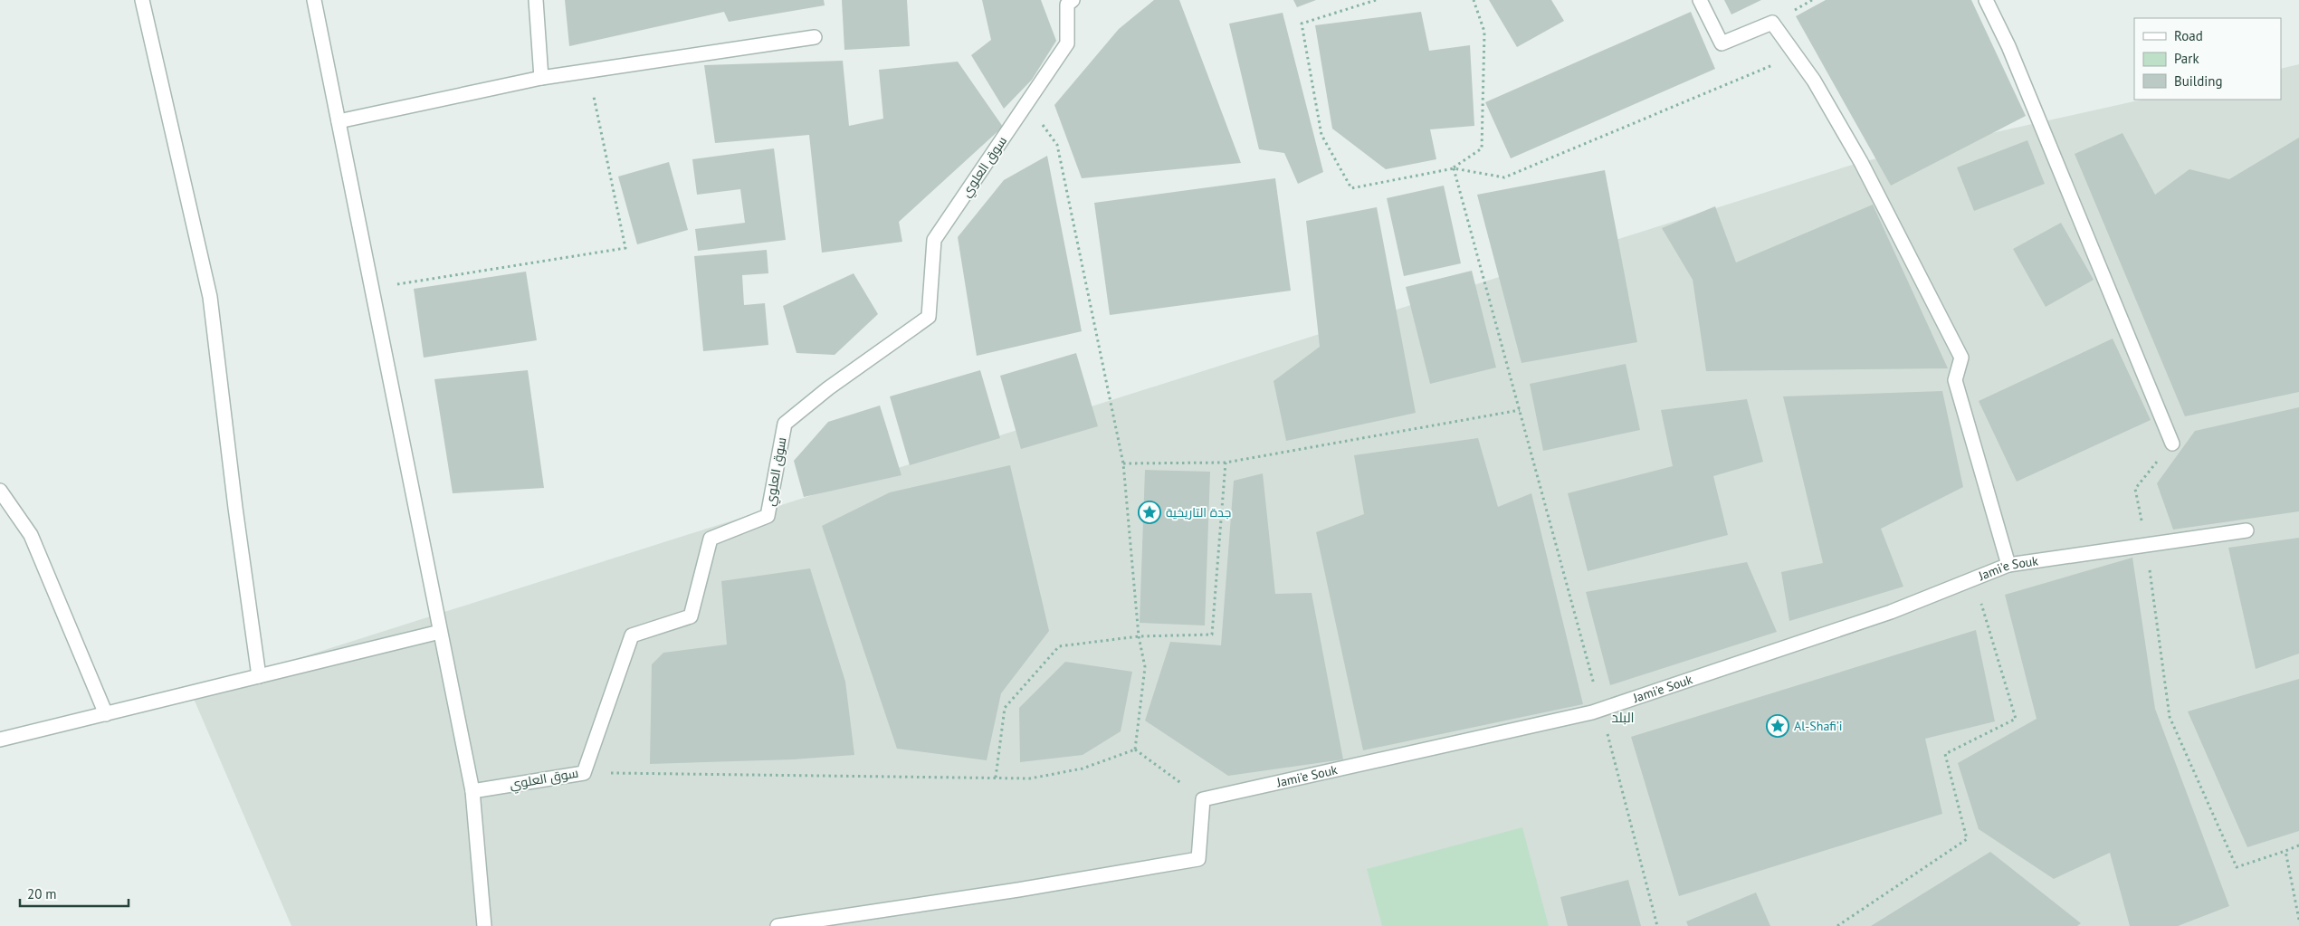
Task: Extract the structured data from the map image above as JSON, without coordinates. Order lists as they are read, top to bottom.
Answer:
{
  "streets": {
    "street": ["سوق العلوي", "Jami'e Souk"]
  },
  "districts": ["البلد"],
  "places": {
    "place": ["جدة التاريخية", "Al-Shafi’i"]
  },
  "legend": ["Road", "Park", "Building"],
  "scale_bar": "20 m"
}
